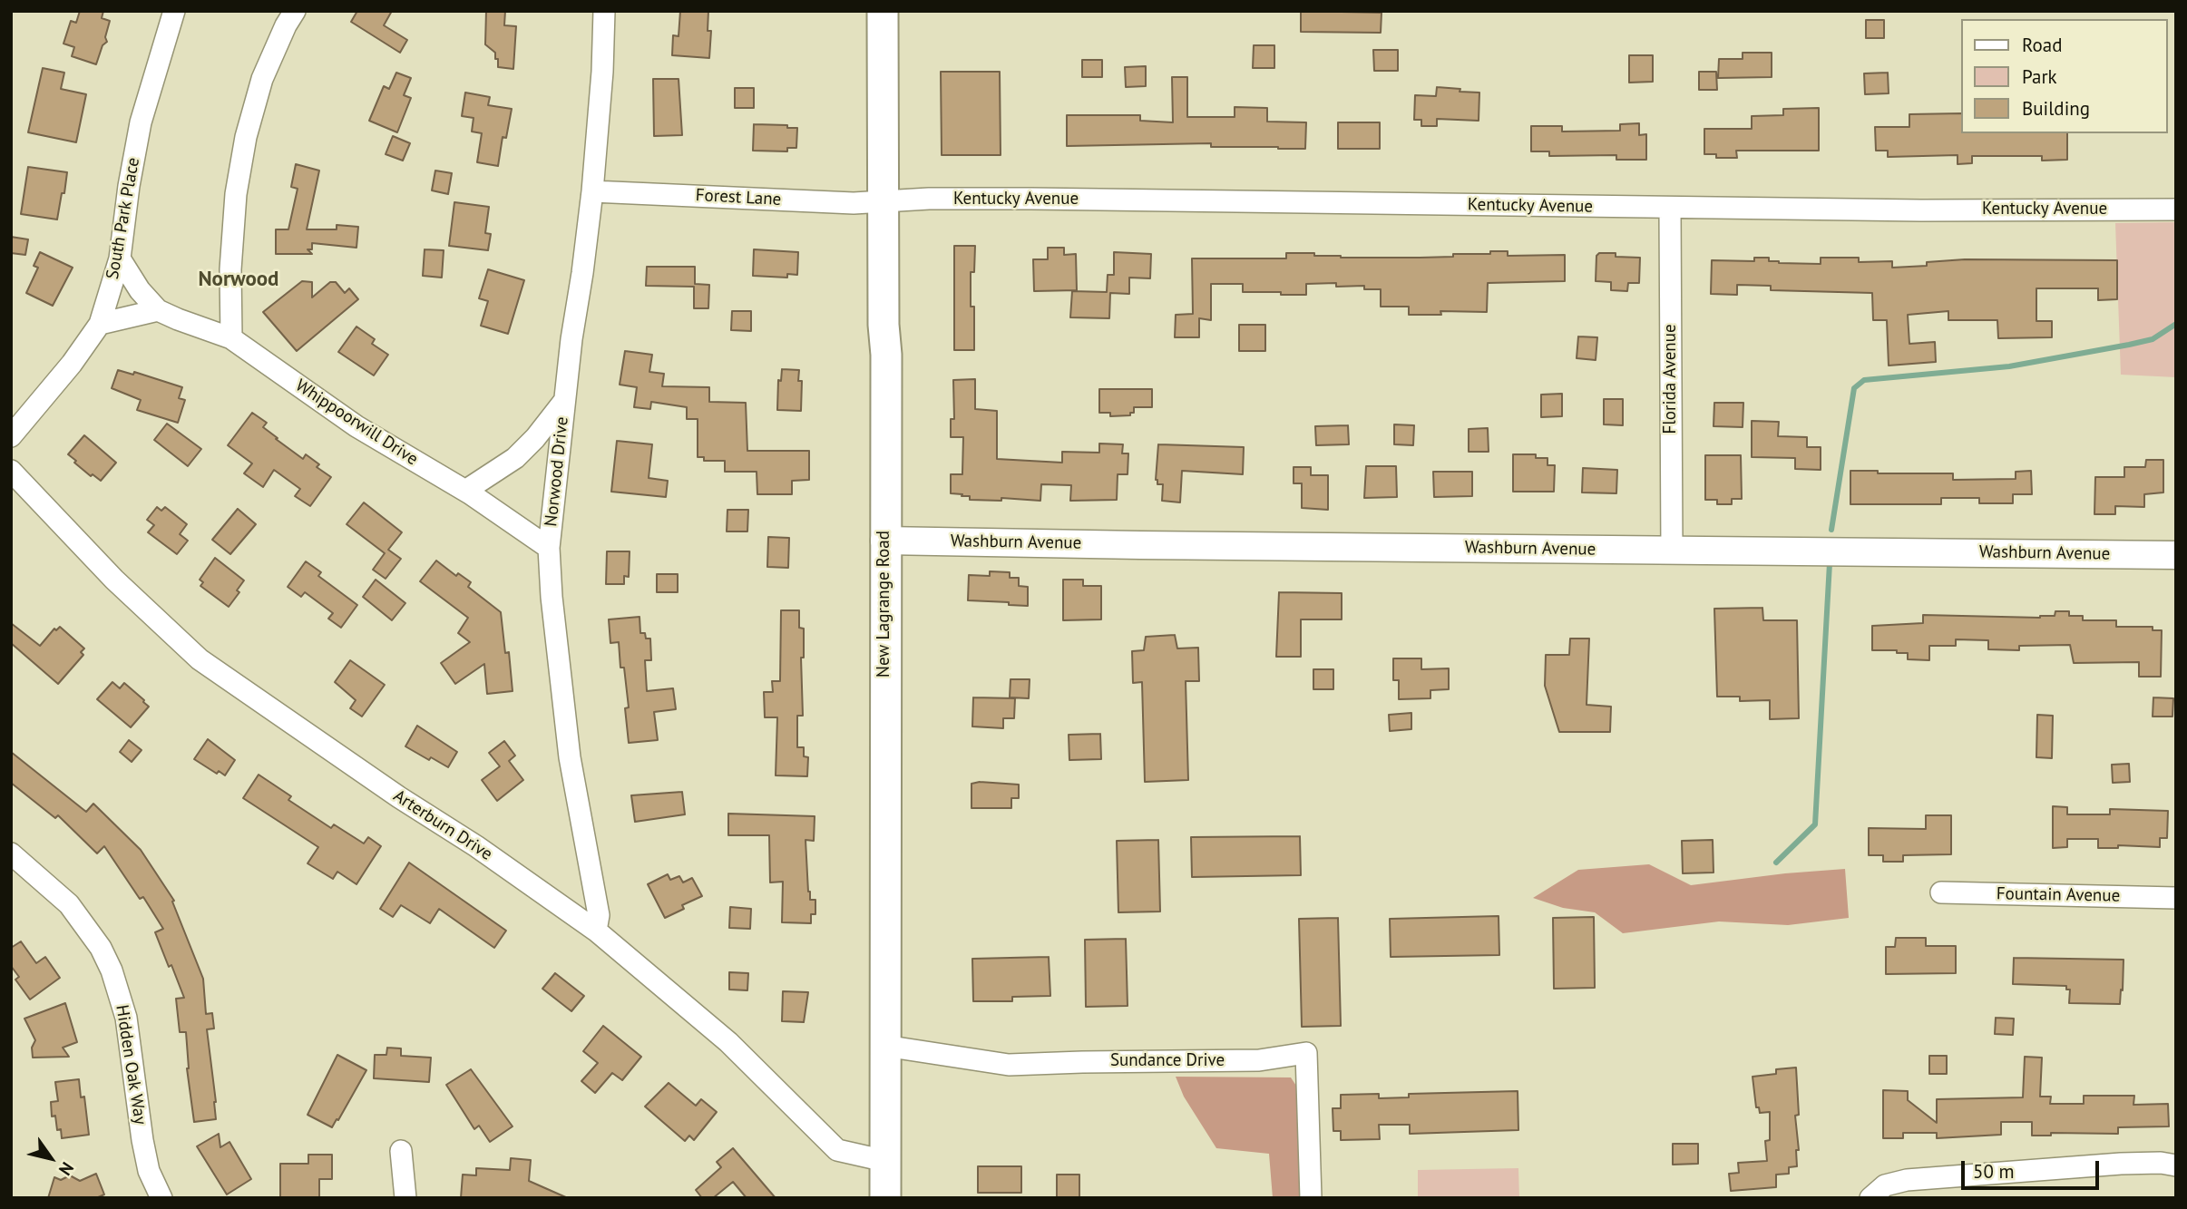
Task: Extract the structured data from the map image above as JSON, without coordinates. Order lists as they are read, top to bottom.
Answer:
{
  "streets": {
    "main road": ["New Lagrange Road"],
    "street": [
      "Forest Lane",
      "Kentucky Avenue",
      "South Park Place",
      "Florida Avenue",
      "Whippoorwill Drive",
      "Norwood Drive",
      "Washburn Avenue",
      "Arterburn Drive",
      "Fountain Avenue",
      "Sundance Drive",
      "Hidden Oak Way"
    ]
  },
  "crossings": [
    ["Forest Lane", "Kentucky Avenue"],
    ["Forest Lane", "Norwood Drive"],
    ["Forest Lane", "New Lagrange Road"],
    ["Kentucky Avenue", "Florida Avenue"],
    ["Kentucky Avenue", "New Lagrange Road"],
    ["South Park Place", "Whippoorwill Drive"],
    ["Florida Avenue", "Washburn Avenue"],
    ["Whippoorwill Drive", "Norwood Drive"],
    ["Norwood Drive", "Arterburn Drive"],
    ["Washburn Avenue", "New Lagrange Road"],
    ["New Lagrange Road", "Arterburn Drive"],
    ["New Lagrange Road", "Sundance Drive"]
  ],
  "districts": ["Norwood"],
  "legend": ["Road", "Park", "Building"],
  "scale_bar": "50 m",
  "north": "bottom right"
}
